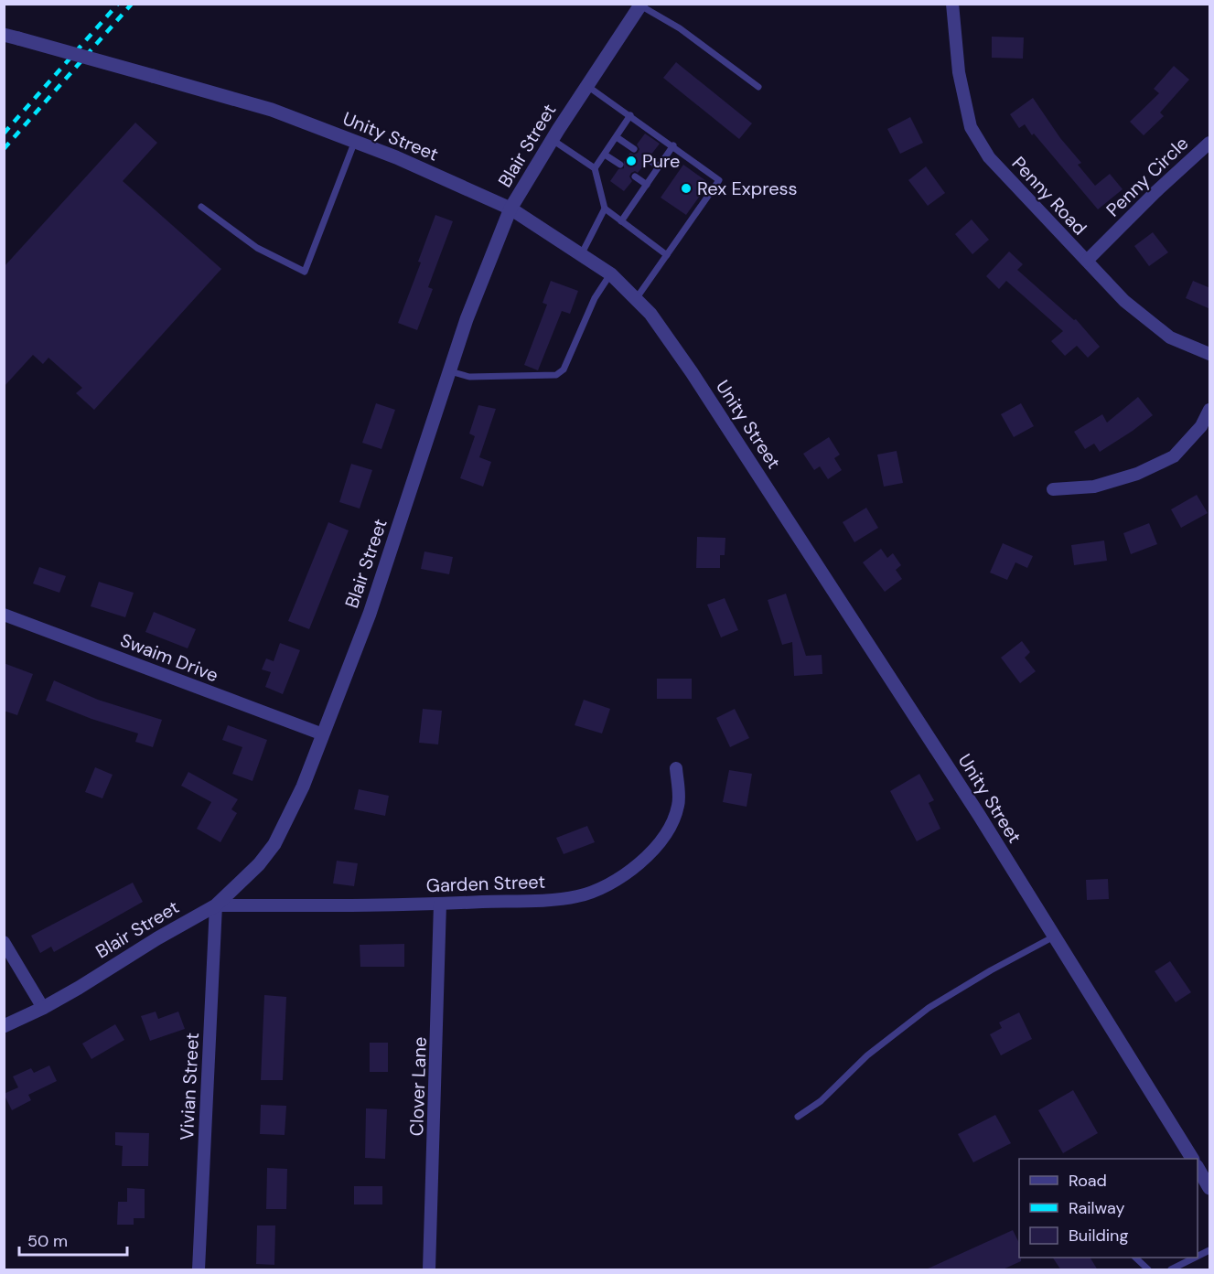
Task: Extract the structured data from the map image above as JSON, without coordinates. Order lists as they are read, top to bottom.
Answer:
{
  "streets": {
    "street": [
      "Unity Street",
      "Blair Street",
      "Penny Circle",
      "Penny Road",
      "Swaim Drive",
      "Garden Street",
      "Vivian Street",
      "Clover Lane"
    ]
  },
  "crossings": [
    ["Unity Street", "Blair Street"],
    ["Blair Street", "Swaim Drive"],
    ["Blair Street", "Garden Street"],
    ["Blair Street", "Vivian Street"],
    ["Penny Circle", "Penny Road"],
    ["Garden Street", "Vivian Street"],
    ["Garden Street", "Clover Lane"]
  ],
  "places": ["Pure", "Rex Express"],
  "legend": ["Road", "Railway", "Building"],
  "scale_bar": "50 m"
}
